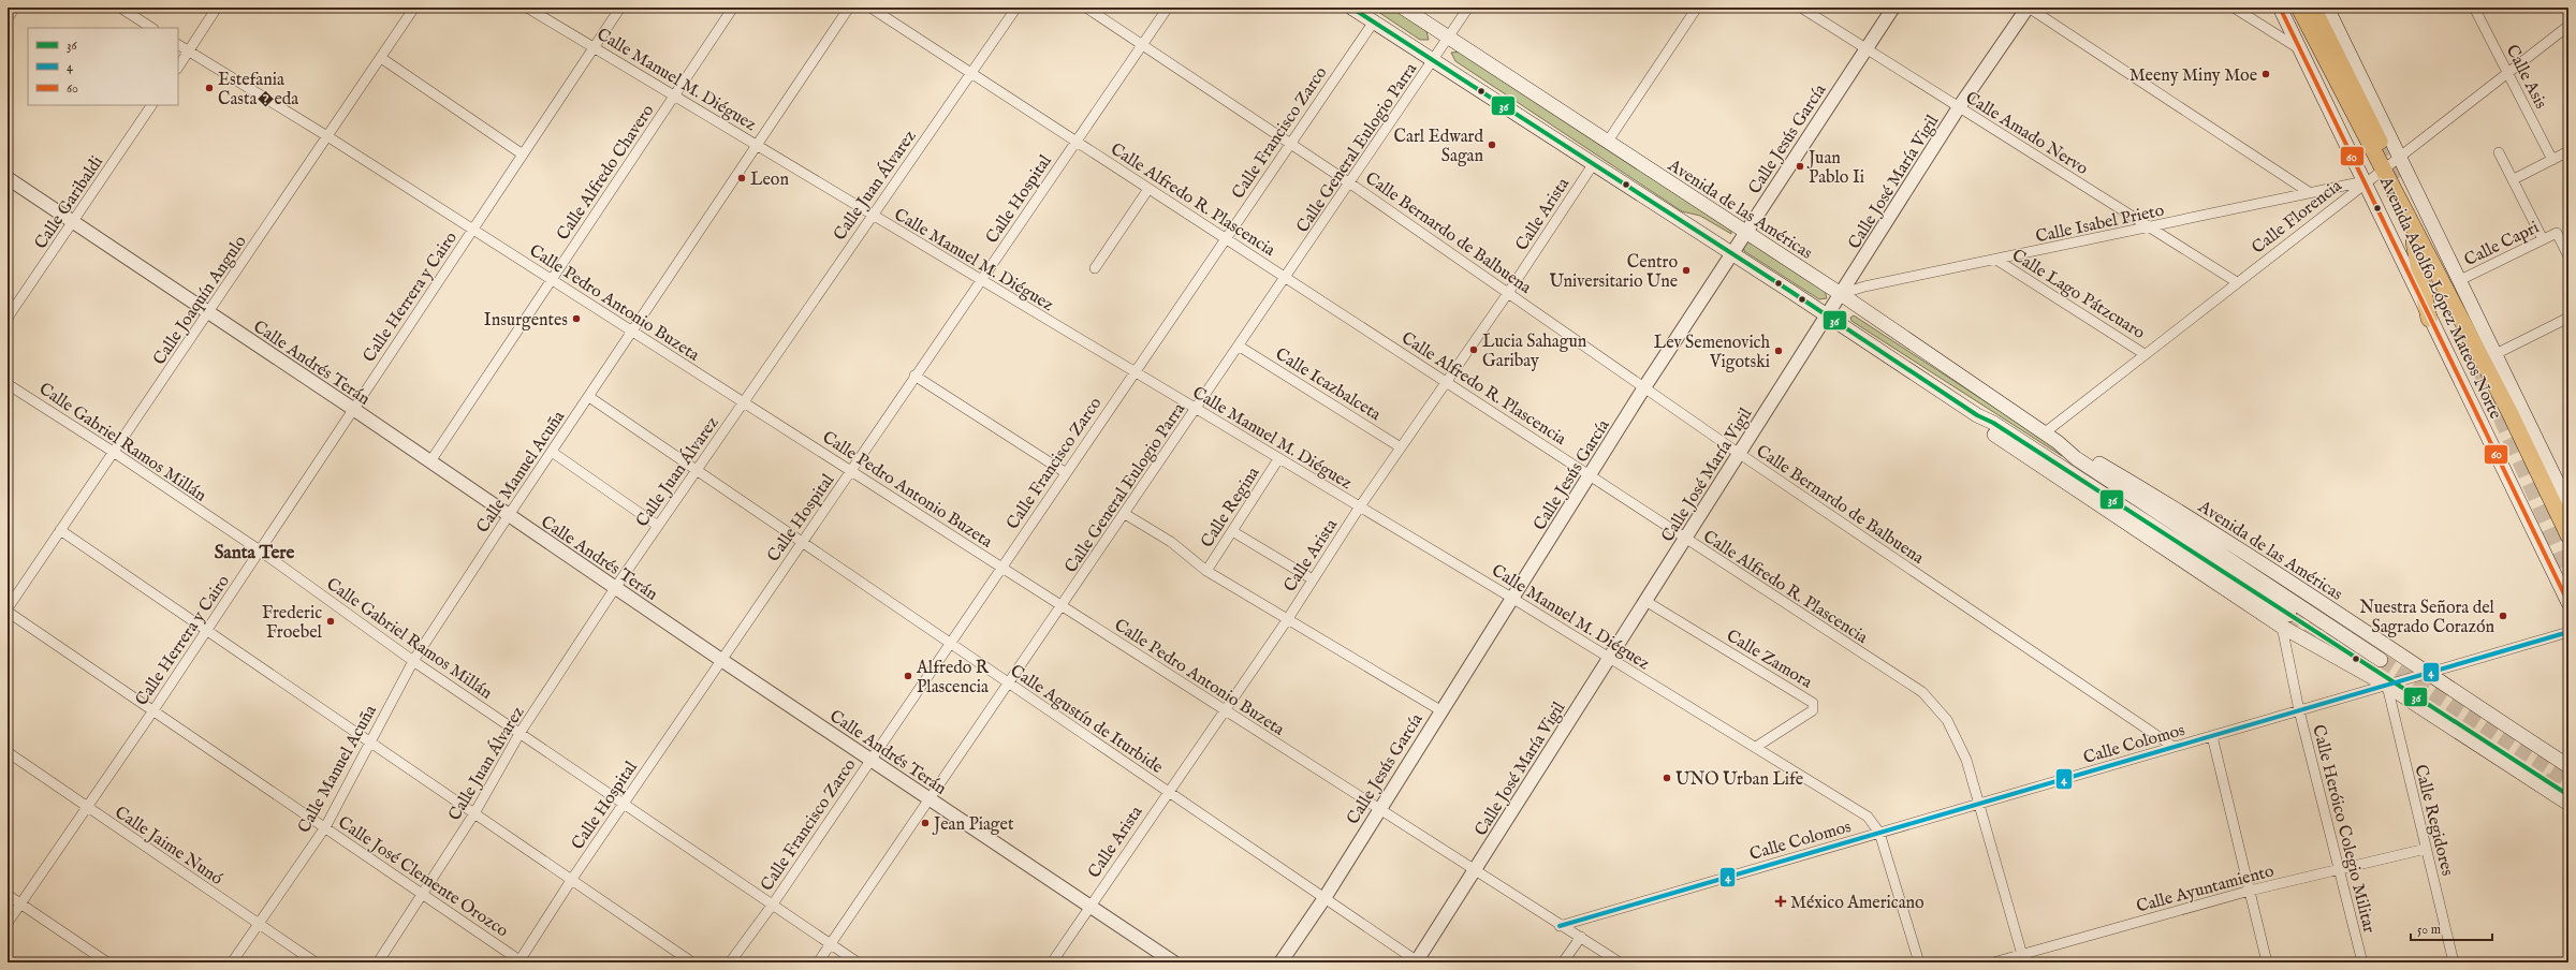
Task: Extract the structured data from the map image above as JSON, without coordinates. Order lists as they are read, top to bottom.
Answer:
{
  "streets": {
    "main road": ["Avenida de las Américas", "Avenida Adolfo López Mateos Norte"],
    "street": [
      "Calle Asis",
      "Calle Manuel M. Diéguez",
      "Calle Francisco Zarco",
      "Calle Amado Nervo",
      "Calle Jesús García",
      "Calle General Eulogio Parra",
      "Calle Alfredo Chavero",
      "Calle José María Vigil",
      "Calle Juan Álvarez",
      "Calle Hospital",
      "Calle Alfredo R. Plascencia",
      "Calle Garibaldi",
      "Calle Arista",
      "Calle Florencia",
      "Calle Isabel Prieto",
      "Calle Bernardo de Balbuena",
      "Calle Capri",
      "Calle Lago Pátzcuaro",
      "Calle Herrera y Cairo",
      "Calle Joaquín Angulo",
      "Calle Pedro Antonio Buzeta",
      "Calle Andrés Terán",
      "Calle Icazbalceta",
      "Calle Gabriel Ramos Millán",
      "Calle Manuel Acuña",
      "Calle Regina",
      "Calle Zamora",
      "Calle Agustín de Iturbide",
      "Calle Colomos",
      "Calle Regidores",
      "Calle Heróico Colegio Militar",
      "Calle Jaime Nunó",
      "Calle José Clemente Orozco",
      "Calle Ayuntamiento"
    ]
  },
  "crossings": [
    ["Calle Asis", "Calle Florencia"],
    ["Calle Manuel M. Diéguez", "Calle Francisco Zarco"],
    ["Calle Manuel M. Diéguez", "Calle Jesús García"],
    ["Calle Manuel M. Diéguez", "Calle General Eulogio Parra"],
    ["Calle Manuel M. Diéguez", "Calle Alfredo Chavero"],
    ["Calle Manuel M. Diéguez", "Calle José María Vigil"],
    ["Calle Manuel M. Diéguez", "Calle Juan Álvarez"],
    ["Calle Manuel M. Diéguez", "Calle Hospital"],
    ["Calle Manuel M. Diéguez", "Calle Arista"],
    ["Calle Manuel M. Diéguez", "Calle Herrera y Cairo"],
    ["Calle Manuel M. Diéguez", "Calle Manuel Acuña"],
    ["Calle Manuel M. Diéguez", "Calle Regina"],
    ["Calle Manuel M. Diéguez", "Calle Zamora"],
    ["Calle Manuel M. Diéguez", "Calle Colomos"],
    ["Calle Francisco Zarco", "Calle Alfredo R. Plascencia"],
    ["Calle Francisco Zarco", "Calle Bernardo de Balbuena"],
    ["Calle Francisco Zarco", "Calle Pedro Antonio Buzeta"],
    ["Calle Francisco Zarco", "Calle Andrés Terán"],
    ["Calle Francisco Zarco", "Calle Gabriel Ramos Millán"],
    ["Calle Francisco Zarco", "Calle Agustín de Iturbide"],
    ["Calle Amado Nervo", "Calle Jesús García"],
    ["Calle Amado Nervo", "Calle José María Vigil"],
    ["Calle Amado Nervo", "Calle Florencia"],
    ["Calle Amado Nervo", "Calle Isabel Prieto"],
    ["Calle Jesús García", "Calle Alfredo R. Plascencia"],
    ["Calle Jesús García", "Avenida de las Américas"],
    ["Calle Jesús García", "Calle Bernardo de Balbuena"],
    ["Calle Jesús García", "Calle Pedro Antonio Buzeta"],
    ["Calle Jesús García", "Calle Agustín de Iturbide"],
    ["Calle General Eulogio Parra", "Calle Alfredo R. Plascencia"],
    ["Calle General Eulogio Parra", "Avenida de las Américas"],
    ["Calle General Eulogio Parra", "Calle Bernardo de Balbuena"],
    ["Calle General Eulogio Parra", "Calle Pedro Antonio Buzeta"],
    ["Calle General Eulogio Parra", "Calle Andrés Terán"],
    ["Calle General Eulogio Parra", "Calle Icazbalceta"],
    ["Calle General Eulogio Parra", "Calle Gabriel Ramos Millán"],
    ["Calle General Eulogio Parra", "Calle Agustín de Iturbide"],
    ["Calle Alfredo Chavero", "Calle Pedro Antonio Buzeta"],
    ["Calle Alfredo Chavero", "Calle Andrés Terán"],
    ["Calle José María Vigil", "Calle Alfredo R. Plascencia"],
    ["Calle José María Vigil", "Avenida de las Américas"],
    ["Calle José María Vigil", "Calle Isabel Prieto"],
    ["Calle José María Vigil", "Calle Bernardo de Balbuena"],
    ["Calle José María Vigil", "Calle Pedro Antonio Buzeta"],
    ["Calle José María Vigil", "Calle Zamora"],
    ["Calle José María Vigil", "Calle Agustín de Iturbide"],
    ["Calle Juan Álvarez", "Calle Alfredo R. Plascencia"],
    ["Calle Juan Álvarez", "Calle Pedro Antonio Buzeta"],
    ["Calle Juan Álvarez", "Calle Andrés Terán"],
    ["Calle Juan Álvarez", "Calle Gabriel Ramos Millán"],
    ["Calle Juan Álvarez", "Calle Agustín de Iturbide"],
    ["Calle Juan Álvarez", "Calle José Clemente Orozco"],
    ["Calle Hospital", "Calle Alfredo R. Plascencia"],
    ["Calle Hospital", "Calle Bernardo de Balbuena"],
    ["Calle Hospital", "Calle Pedro Antonio Buzeta"],
    ["Calle Hospital", "Calle Andrés Terán"],
    ["Calle Hospital", "Calle Gabriel Ramos Millán"],
    ["Calle Hospital", "Calle Agustín de Iturbide"],
    ["Calle Hospital", "Calle José Clemente Orozco"],
    ["Calle Alfredo R. Plascencia", "Calle Arista"],
    ["Calle Alfredo R. Plascencia", "Calle Colomos"],
    ["Calle Alfredo R. Plascencia", "Calle Ayuntamiento"],
    ["Calle Garibaldi", "Calle Andrés Terán"],
    ["Avenida de las Américas", "Calle Florencia"],
    ["Avenida de las Américas", "Calle Isabel Prieto"],
    ["Avenida de las Américas", "Calle Colomos"],
    ["Calle Arista", "Calle Bernardo de Balbuena"],
    ["Calle Arista", "Calle Pedro Antonio Buzeta"],
    ["Calle Arista", "Calle Andrés Terán"],
    ["Calle Arista", "Calle Icazbalceta"],
    ["Calle Arista", "Calle Agustín de Iturbide"],
    ["Calle Florencia", "Calle Isabel Prieto"],
    ["Calle Florencia", "Calle Lago Pátzcuaro"],
    ["Calle Florencia", "Avenida Adolfo López Mateos Norte"],
    ["Calle Isabel Prieto", "Calle Lago Pátzcuaro"],
    ["Calle Isabel Prieto", "Avenida Adolfo López Mateos Norte"],
    ["Calle Bernardo de Balbuena", "Calle Colomos"],
    ["Calle Capri", "Avenida Adolfo López Mateos Norte"],
    ["Calle Herrera y Cairo", "Calle Pedro Antonio Buzeta"],
    ["Calle Herrera y Cairo", "Calle Andrés Terán"],
    ["Calle Herrera y Cairo", "Calle Gabriel Ramos Millán"],
    ["Calle Herrera y Cairo", "Calle Jaime Nunó"],
    ["Calle Herrera y Cairo", "Calle José Clemente Orozco"],
    ["Calle Joaquín Angulo", "Calle Pedro Antonio Buzeta"],
    ["Calle Joaquín Angulo", "Calle Andrés Terán"],
    ["Calle Joaquín Angulo", "Calle Gabriel Ramos Millán"],
    ["Calle Joaquín Angulo", "Calle José Clemente Orozco"],
    ["Calle Pedro Antonio Buzeta", "Calle Manuel Acuña"],
    ["Calle Pedro Antonio Buzeta", "Calle Colomos"],
    ["Calle Andrés Terán", "Calle Manuel Acuña"],
    ["Calle Gabriel Ramos Millán", "Calle Manuel Acuña"],
    ["Calle Manuel Acuña", "Calle Agustín de Iturbide"],
    ["Calle Manuel Acuña", "Calle Jaime Nunó"],
    ["Calle Manuel Acuña", "Calle José Clemente Orozco"],
    ["Calle Colomos", "Calle Regidores"],
    ["Calle Colomos", "Calle Heróico Colegio Militar"],
    ["Calle Regidores", "Calle Ayuntamiento"],
    ["Calle Heróico Colegio Militar", "Calle Ayuntamiento"]
  ],
  "districts": ["Santa Tere"],
  "places": {
    "other": [
      "Meeny Miny Moe",
      "Estefania Casta�eda",
      "Carl Edward Sagan",
      "Juan Pablo Ii",
      "Leon",
      "Centro Universitario Une",
      "Insurgentes",
      "Lucia Sahagun Garibay",
      "Lev Semenovich Vigotski",
      "Nuestra Señora del Sagrado Corazón",
      "Frederic Froebel",
      "Alfredo R Plascencia",
      "UNO Urban Life",
      "Jean Piaget"
    ],
    "health": ["México Americano"]
  },
  "lines": ["transit line 36", "transit line 60", "transit line 4"],
  "legend": ["36", "4", "60"],
  "scale_bar": "50 m"
}
